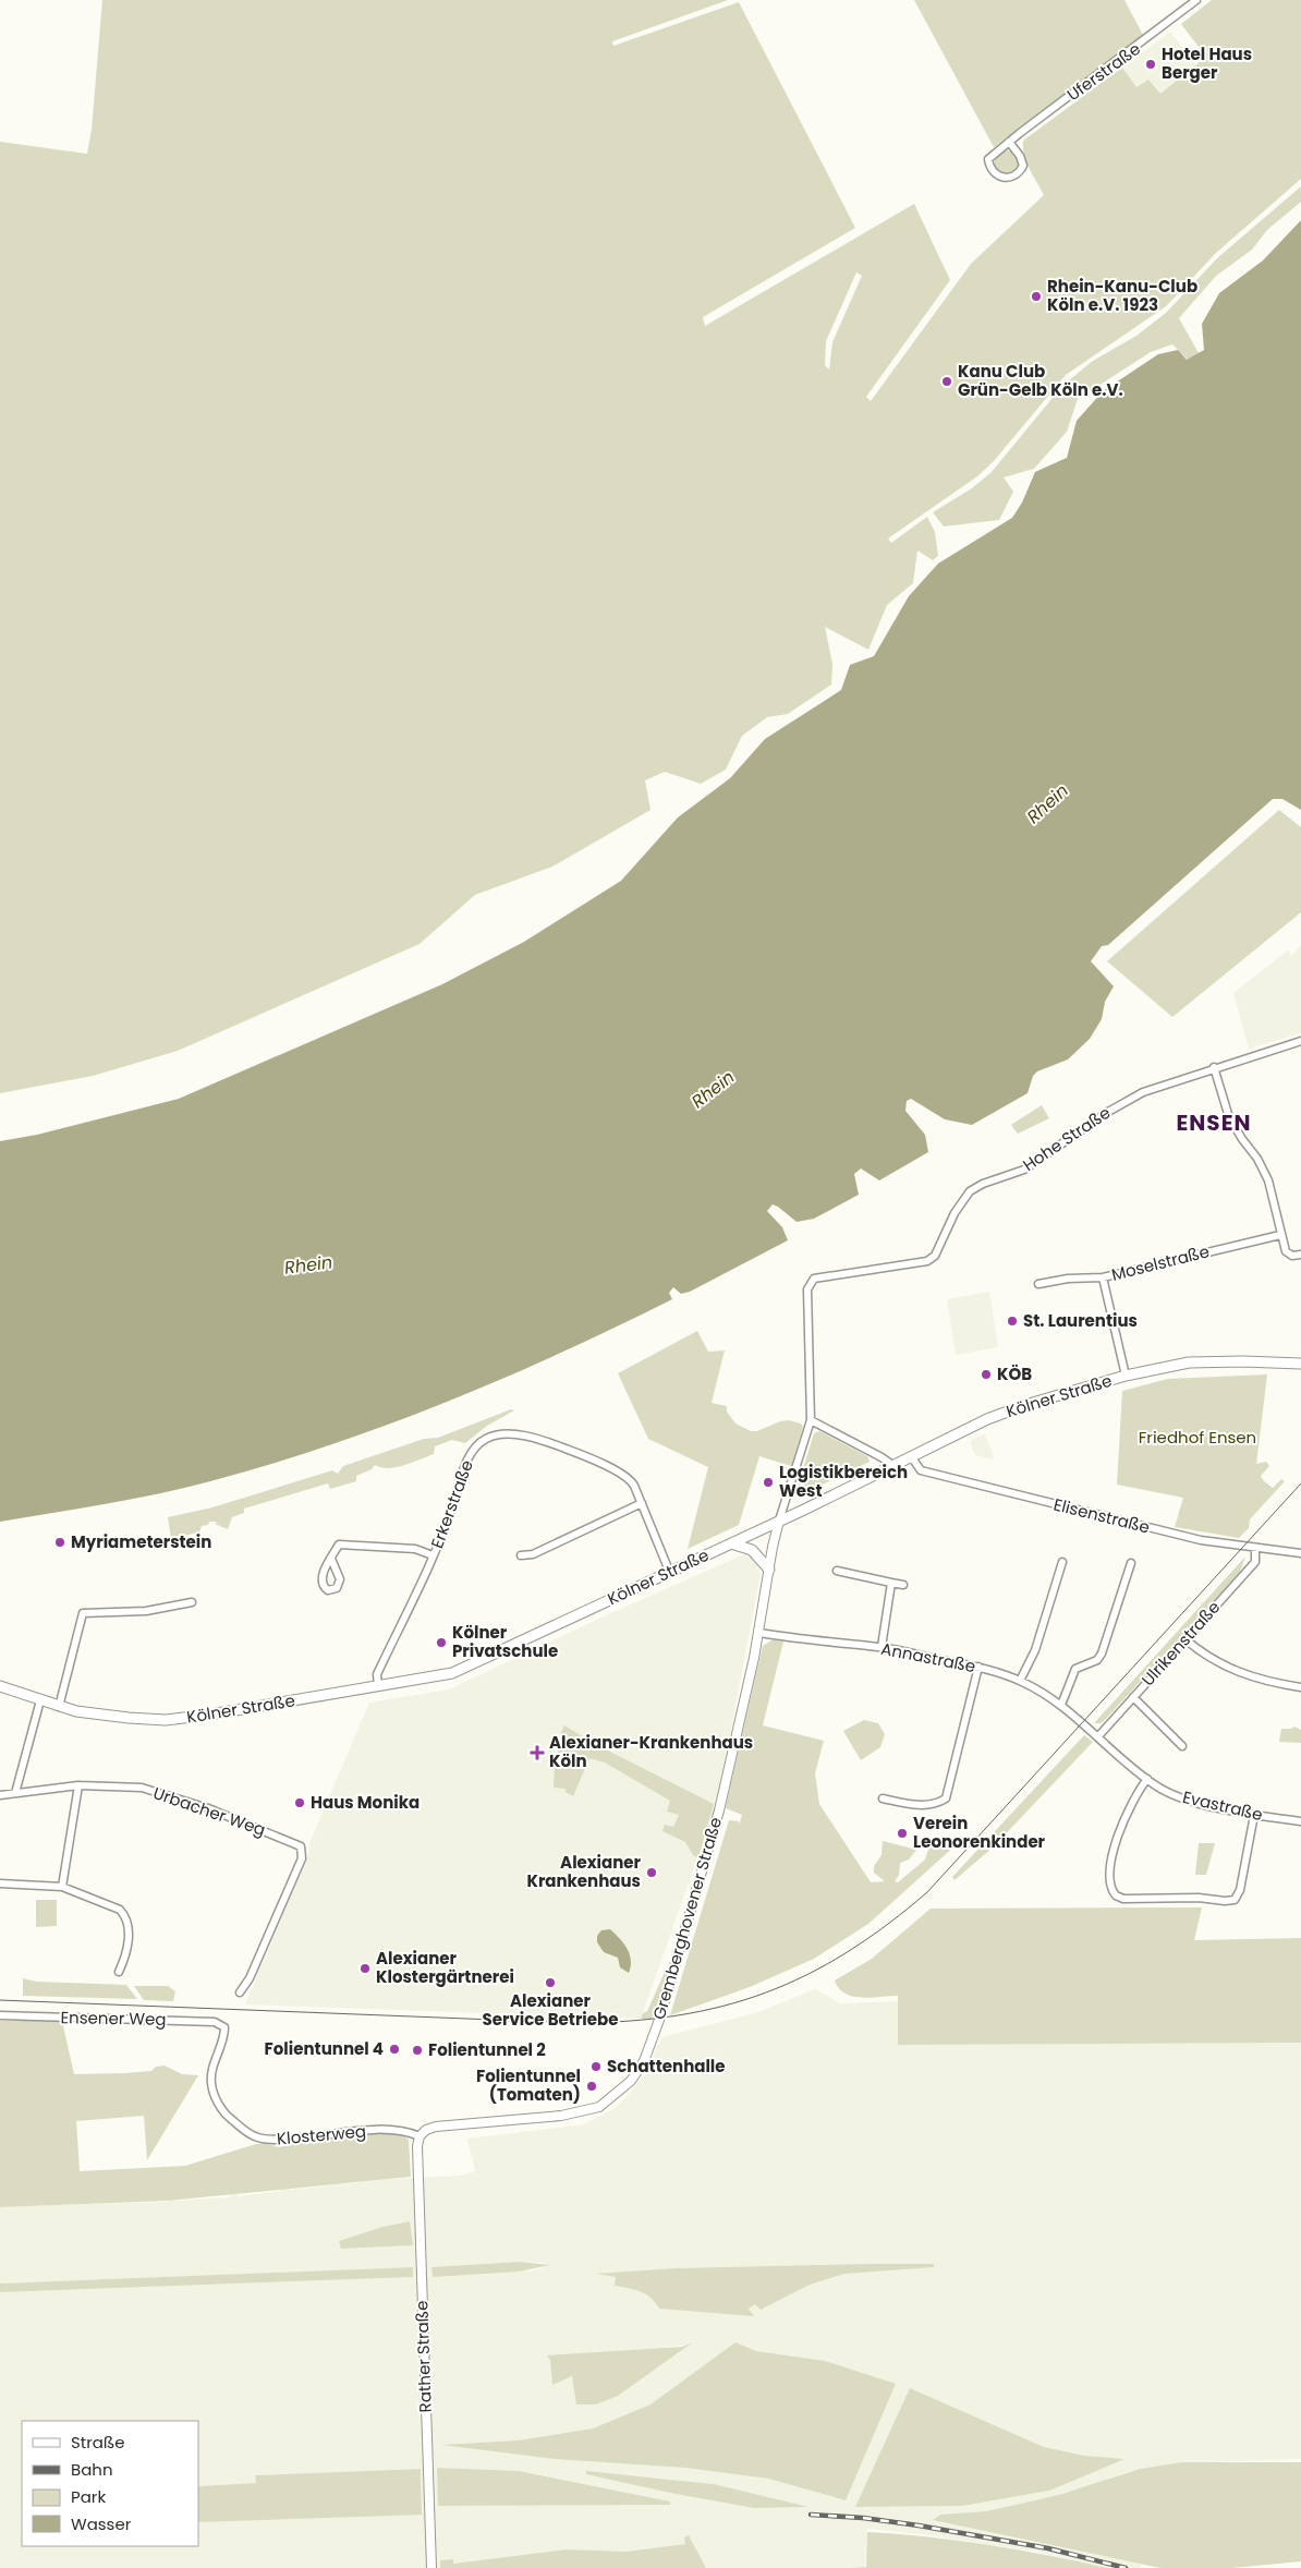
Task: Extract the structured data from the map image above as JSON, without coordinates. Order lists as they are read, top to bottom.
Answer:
{
  "streets": {
    "main road": ["Kölner Straße"],
    "street": [
      "Uferstraße",
      "Hohe Straße",
      "Moselstraße",
      "Erkerstraße",
      "Elisenstraße",
      "Ulrikenstraße",
      "Annastraße",
      "Evastraße",
      "Urbacher Weg",
      "Gremberghovener Straße",
      "Ensener Weg",
      "Klosterweg",
      "Rather Straße"
    ]
  },
  "crossings": [
    ["Hohe Straße", "Kölner Straße"],
    ["Hohe Straße", "Gremberghovener Straße"],
    ["Kölner Straße", "Erkerstraße"],
    ["Kölner Straße", "Elisenstraße"],
    ["Kölner Straße", "Gremberghovener Straße"],
    ["Elisenstraße", "Ulrikenstraße"],
    ["Ulrikenstraße", "Evastraße"],
    ["Annastraße", "Evastraße"],
    ["Annastraße", "Gremberghovener Straße"],
    ["Gremberghovener Straße", "Klosterweg"],
    ["Gremberghovener Straße", "Rather Straße"],
    ["Ensener Weg", "Klosterweg"],
    ["Klosterweg", "Rather Straße"]
  ],
  "districts": ["ENSEN"],
  "water": ["Rhein"],
  "parks": ["Friedhof Ensen"],
  "places": {
    "other": [
      "Hotel Haus Berger",
      "Rhein-Kanu-Club Köln e.V. 1923",
      "Kanu Club Grün-Gelb Köln e.V.",
      "St. Laurentius",
      "KÖB",
      "Logistikbereich West",
      "Myriameterstein",
      "Kölner Privatschule",
      "Haus Monika",
      "Verein Leonorenkinder",
      "Alexianer Krankenhaus",
      "Alexianer Klostergärtnerei",
      "Alexianer Service Betriebe",
      "Folientunnel 4",
      "Folientunnel 2",
      "Schattenhalle",
      "Folientunnel (Tomaten)"
    ],
    "health": ["Alexianer-Krankenhaus Köln"]
  },
  "legend": [
    "Straße",
    "Bahn",
    "Park",
    "Wasser"
  ]
}
